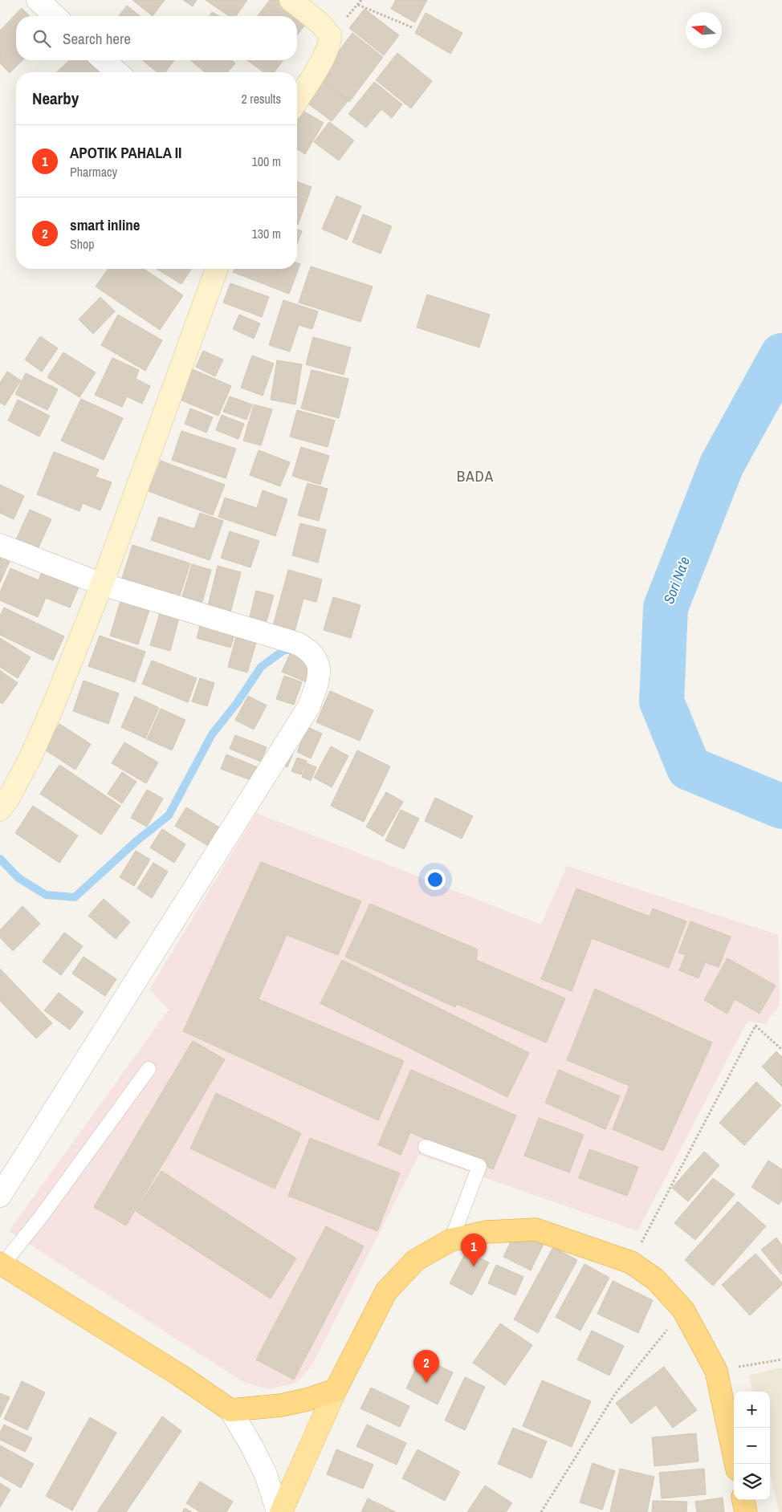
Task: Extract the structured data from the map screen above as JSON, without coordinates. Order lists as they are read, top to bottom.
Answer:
{
  "districts": ["BADA"],
  "water": ["Sori Na'e"],
  "north": "left",
  "page": {
    "search": "Search here",
    "heading": ["Nearby", "2 results"],
    "list": [
      {
        "mark": "1",
        "name": "APOTIK PAHALA II",
        "note": "Pharmacy",
        "value": "100 m"
      },
      {
        "mark": "2",
        "name": "smart inline",
        "note": "Shop",
        "value": "130 m"
      }
    ],
    "pins": ["1", "2"],
    "map_buttons": ["+", "−"]
  }
}
